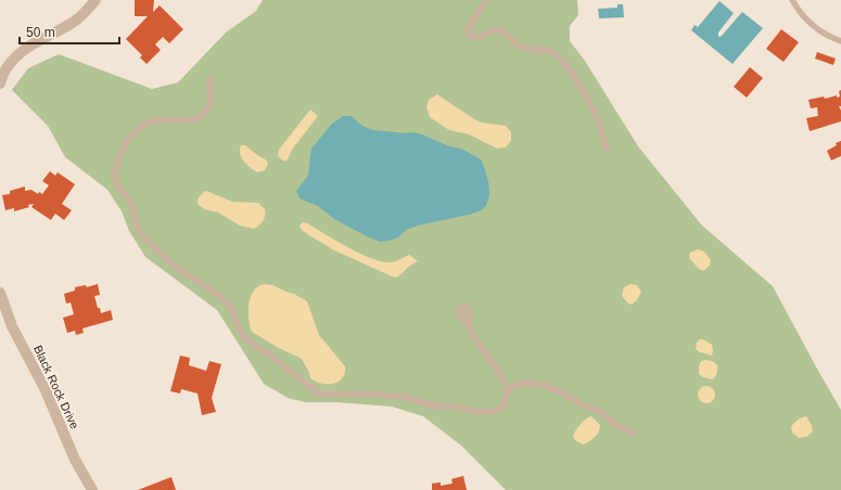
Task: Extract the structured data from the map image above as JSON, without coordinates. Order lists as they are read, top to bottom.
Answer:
{
  "streets": {
    "street": ["Black Rock Drive"]
  },
  "scale_bar": "50 m"
}
